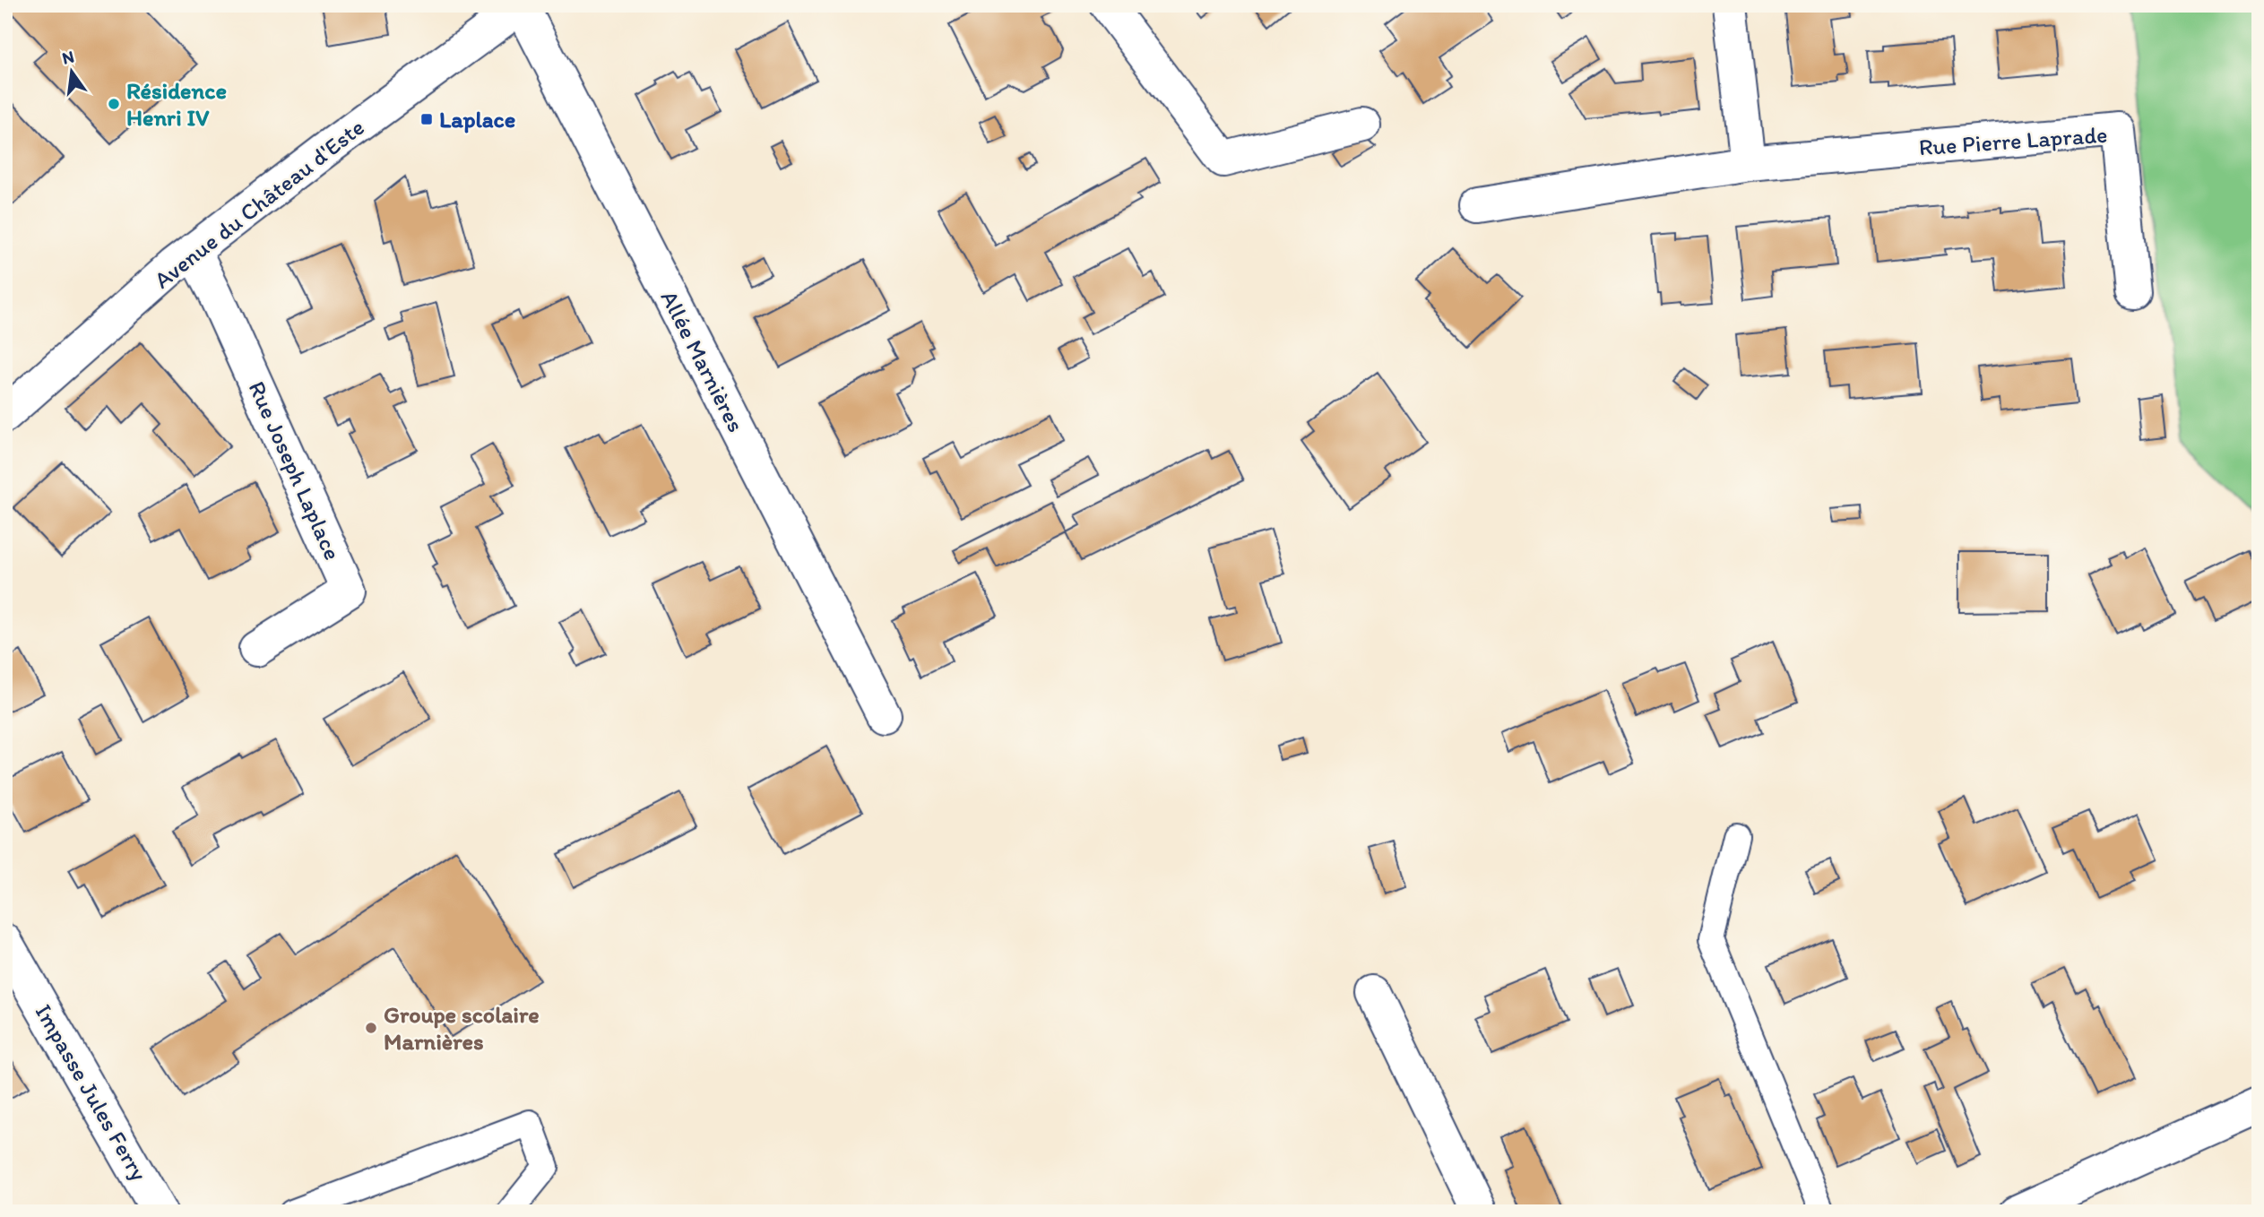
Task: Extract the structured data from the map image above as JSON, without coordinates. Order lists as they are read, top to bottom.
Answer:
{
  "streets": {
    "street": [
      "Rue Pierre Laprade",
      "Avenue du Château d'Este",
      "Allée Marnières",
      "Rue Joseph Laplace",
      "Impasse Jules Ferry"
    ]
  },
  "crossings": [
    ["Avenue du Château d'Este", "Allée Marnières"],
    ["Avenue du Château d'Este", "Rue Joseph Laplace"]
  ],
  "places": {
    "other": ["Résidence Henri IV", "Groupe scolaire Marnières"],
    "transit": ["Laplace"]
  },
  "north": "top"
}
